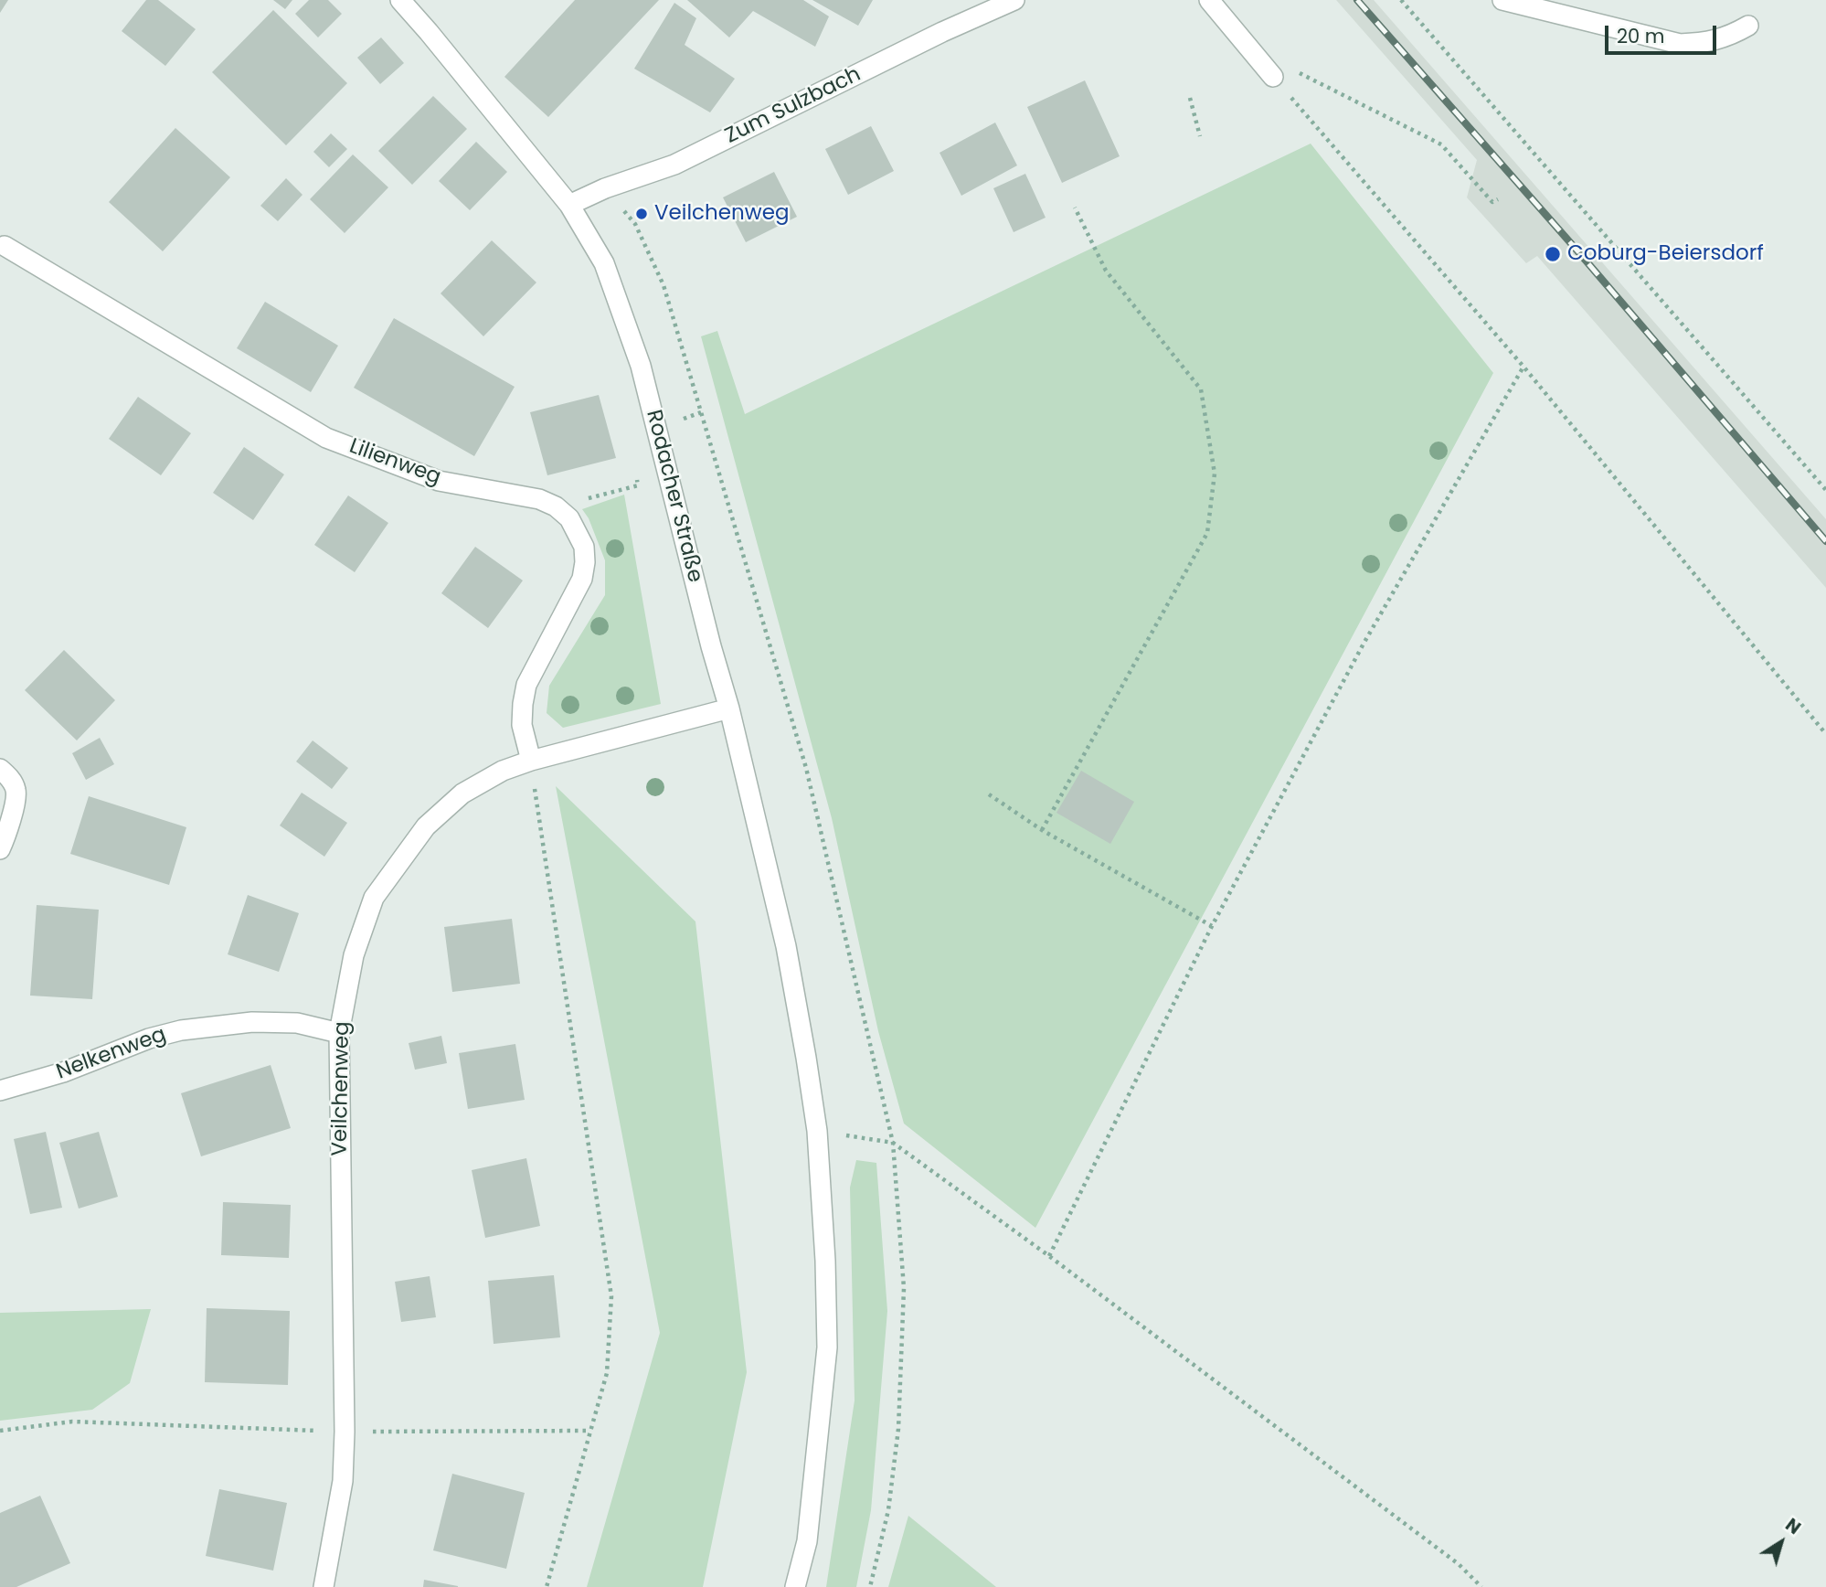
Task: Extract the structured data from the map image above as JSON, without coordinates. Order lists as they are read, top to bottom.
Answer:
{
  "streets": {
    "street": [
      "Zum Sulzbach",
      "Lilienweg",
      "Rodacher Straße",
      "Nelkenweg",
      "Veilchenweg"
    ]
  },
  "crossings": [
    ["Zum Sulzbach", "Rodacher Straße"],
    ["Rodacher Straße", "Veilchenweg"],
    ["Nelkenweg", "Veilchenweg"]
  ],
  "places": ["Veilchenweg", "Coburg-Beiersdorf"],
  "scale_bar": "20 m",
  "north": "top right"
}
